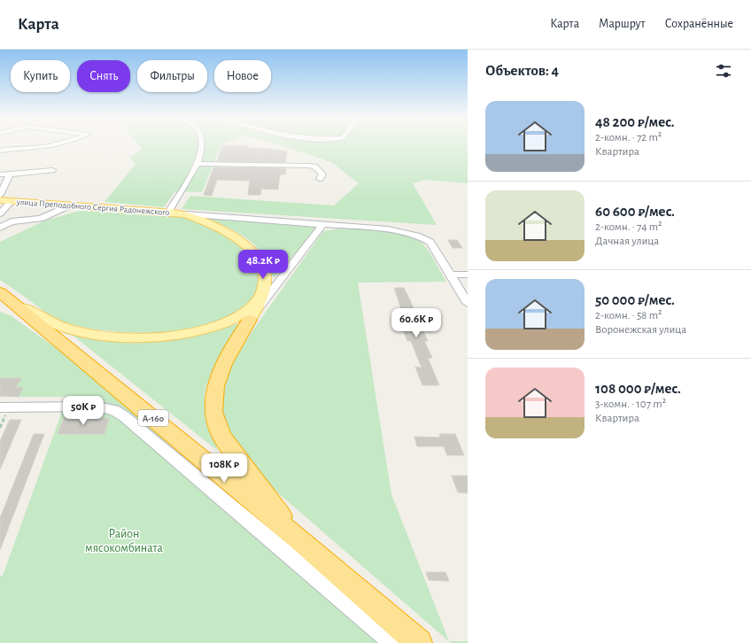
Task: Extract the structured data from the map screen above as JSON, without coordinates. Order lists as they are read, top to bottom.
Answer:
{
  "streets": {
    "highway": ["А-160"],
    "main road": ["улица Преподобного Сергия Радонежского"]
  },
  "parks": ["Район мясокомбината"],
  "page": {
    "header": "Карта",
    "nav": ["Карта", "Маршрут", "Сохранённые"],
    "heading": "Объектов: 4",
    "chip": [
      "Купить",
      "Снять",
      "Фильтры",
      "Новое"
    ],
    "list": [
      {
        "name": "48 200 ₽/мес.",
        "note": "2-комн. · 72 m² · Квартира"
      },
      {
        "name": "60 600 ₽/мес.",
        "note": "2-комн. · 74 m² · Дачная улица"
      },
      {
        "name": "50 000 ₽/мес.",
        "note": "2-комн. · 58 m² · Воронежская улица"
      },
      {
        "name": "108 000 ₽/мес.",
        "note": "3-комн. · 107 m² · Квартира"
      }
    ],
    "price": [
      "48.2K ₽",
      "60.6K ₽",
      "50K ₽",
      "108K ₽"
    ]
  }
}
